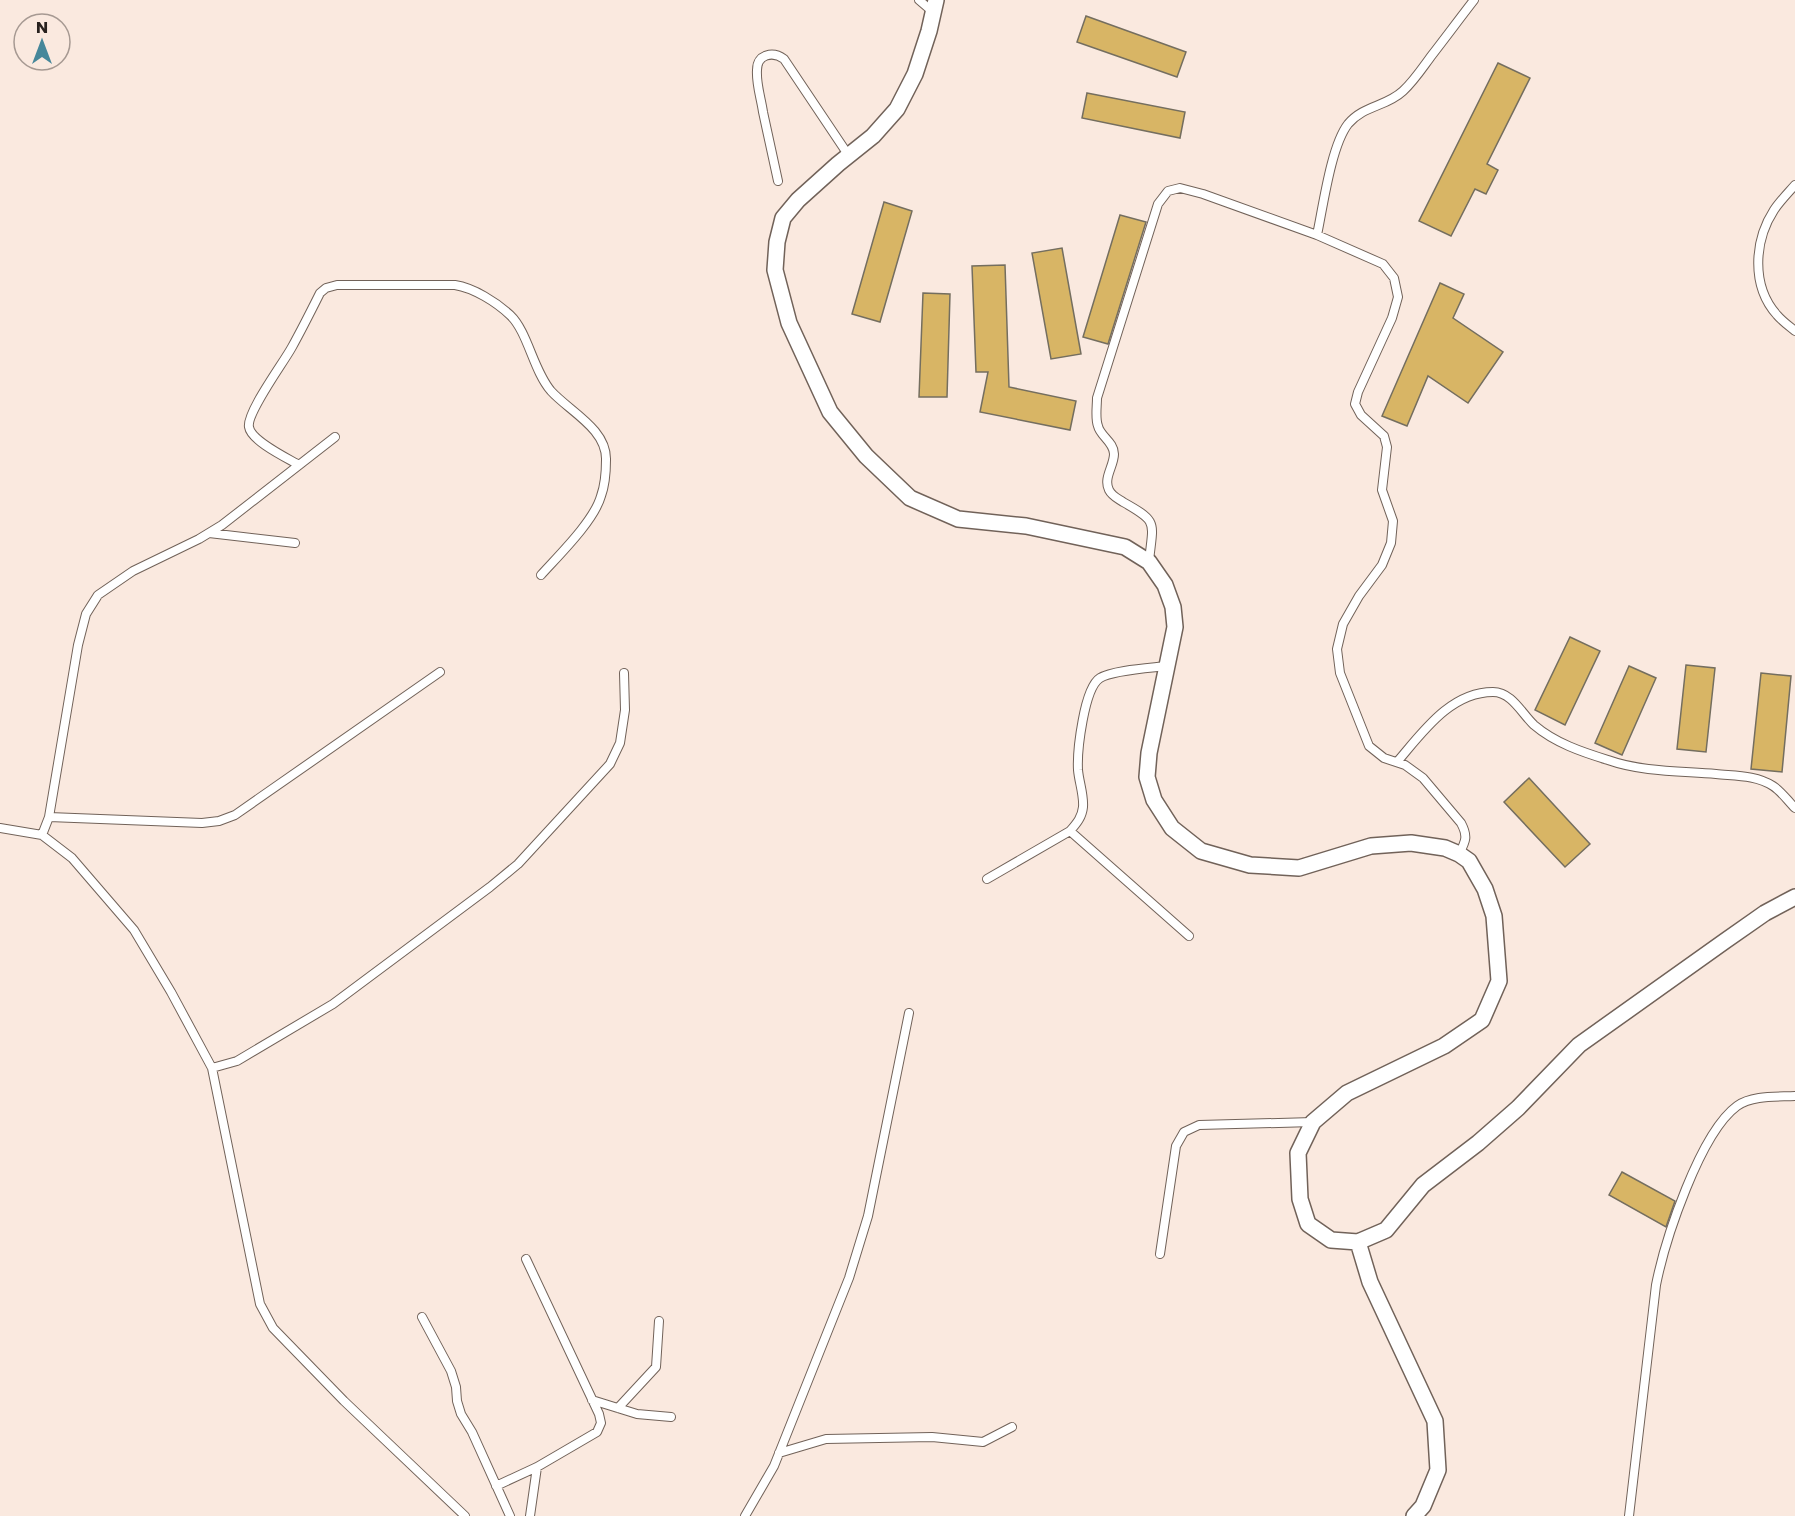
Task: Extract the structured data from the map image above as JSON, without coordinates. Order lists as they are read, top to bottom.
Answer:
{
  "north": "top"
}
